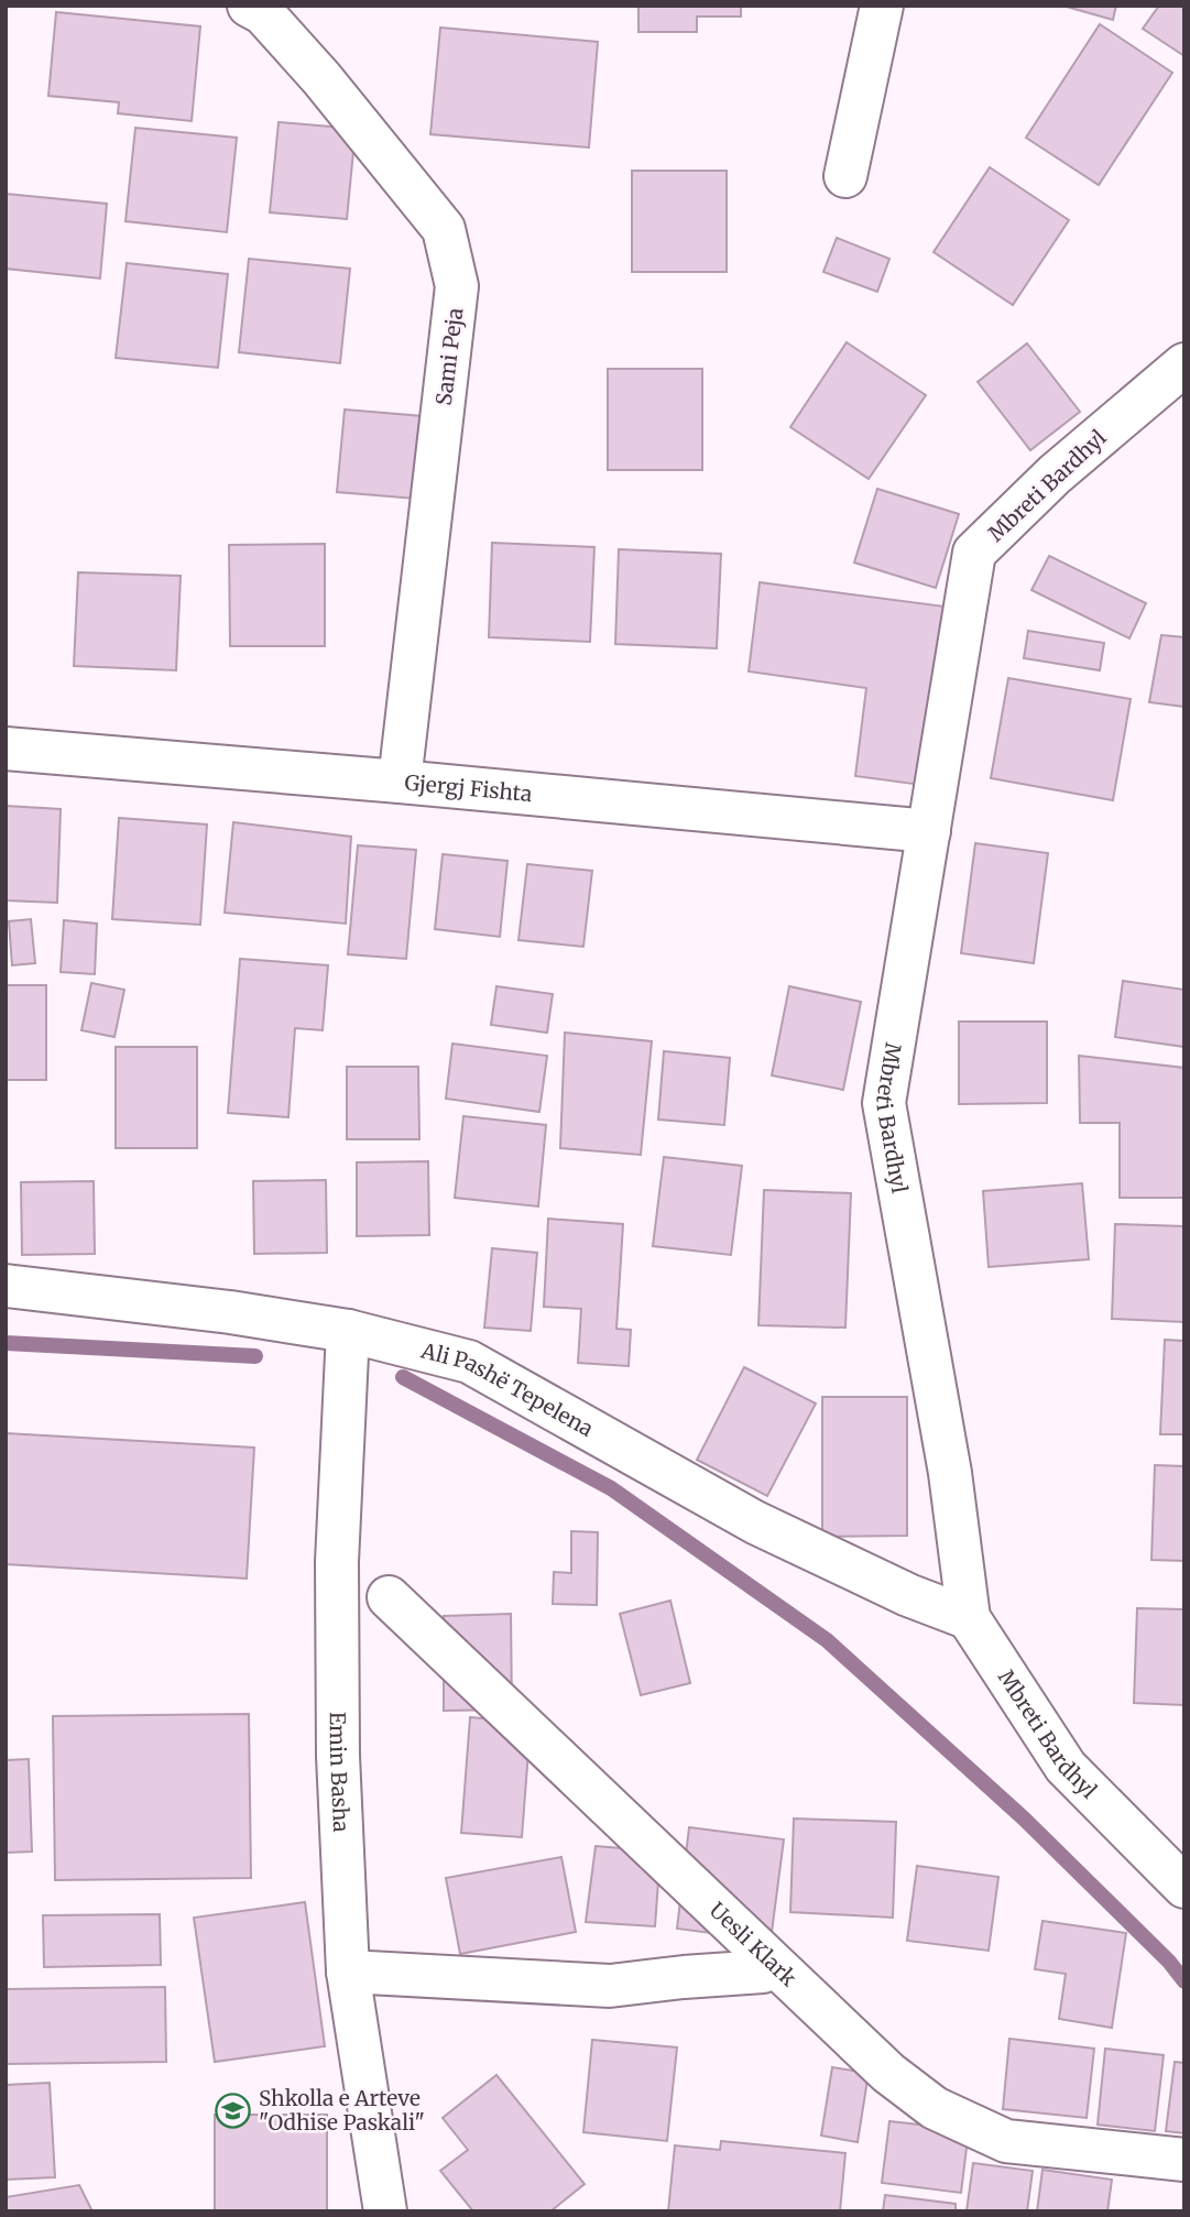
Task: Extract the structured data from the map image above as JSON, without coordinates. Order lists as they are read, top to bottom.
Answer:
{
  "streets": {
    "street": [
      "Sami Peja",
      "Mbreti Bardhyl",
      "Gjergj Fishta",
      "Ali Pashë Tepelena",
      "Emin Basha",
      "Uesli Klark"
    ]
  },
  "crossings": [
    ["Sami Peja", "Gjergj Fishta"],
    ["Mbreti Bardhyl", "Gjergj Fishta"],
    ["Mbreti Bardhyl", "Ali Pashë Tepelena"],
    ["Ali Pashë Tepelena", "Emin Basha"]
  ],
  "places": {
    "school or university": ["Shkolla e Arteve \"Odhise Paskali\""]
  }
}
